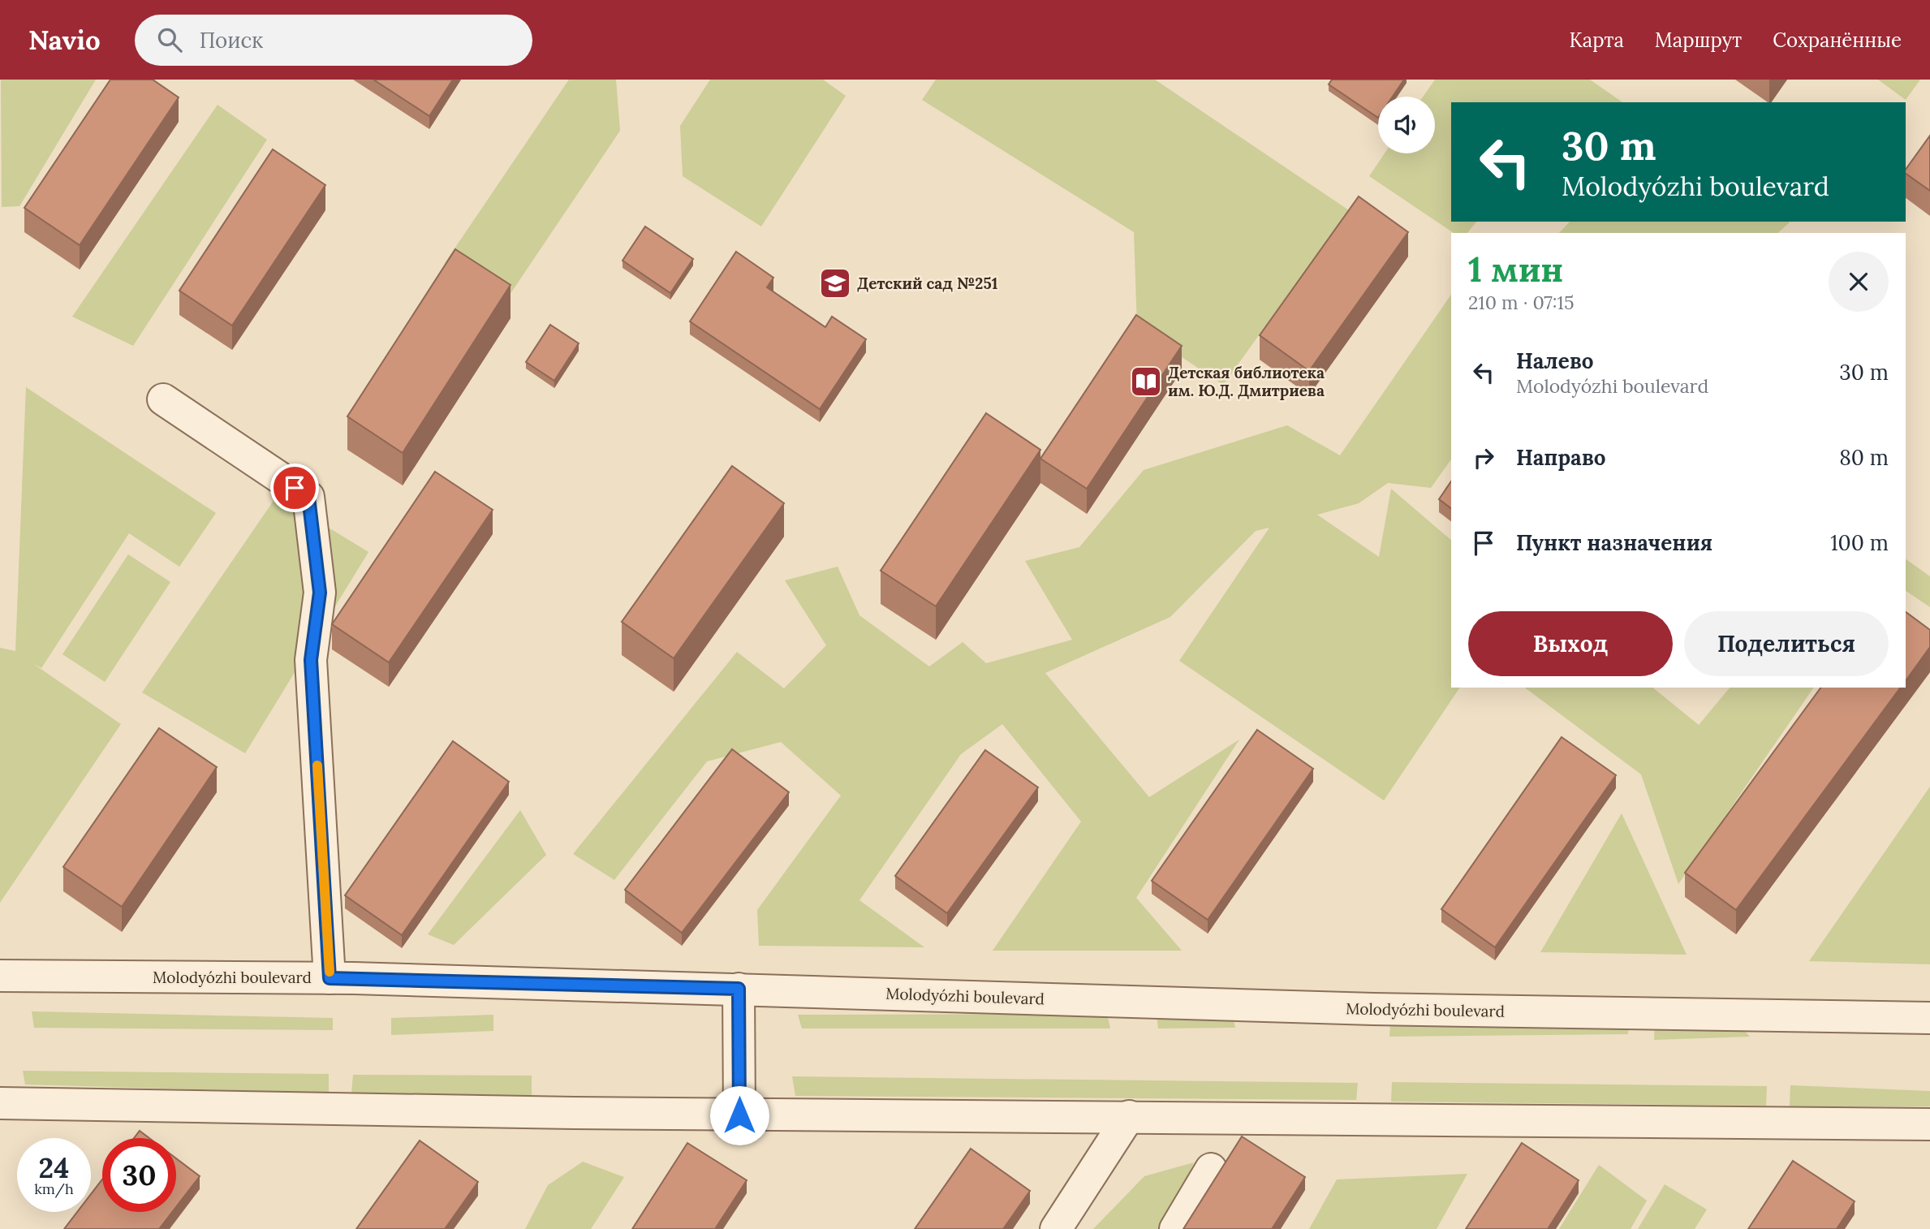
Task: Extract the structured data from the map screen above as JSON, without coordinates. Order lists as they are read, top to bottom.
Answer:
{
  "streets": {
    "street": ["Molodyózhi boulevard"]
  },
  "places": {
    "school or university": ["Детский сад №251"],
    "library": ["Детская библиотека им. Ю.Д. Дмитриева"]
  },
  "page": {
    "header": "Navio",
    "search": "Поиск",
    "nav": ["Карта", "Маршрут", "Сохранённые"],
    "turn": ["30 m", "Molodyózhi boulevard"],
    "heading": ["1 мин", "210 m · 07:15"],
    "list": [
      {
        "name": "Налево",
        "note": "Molodyózhi boulevard",
        "value": "30 m"
      },
      {
        "name": "Направо",
        "value": "80 m"
      },
      {
        "name": "Пункт назначения",
        "value": "100 m"
      }
    ],
    "buttons": ["Выход", "Поделиться"],
    "speed": "24 km/h",
    "limit": "30"
  }
}
